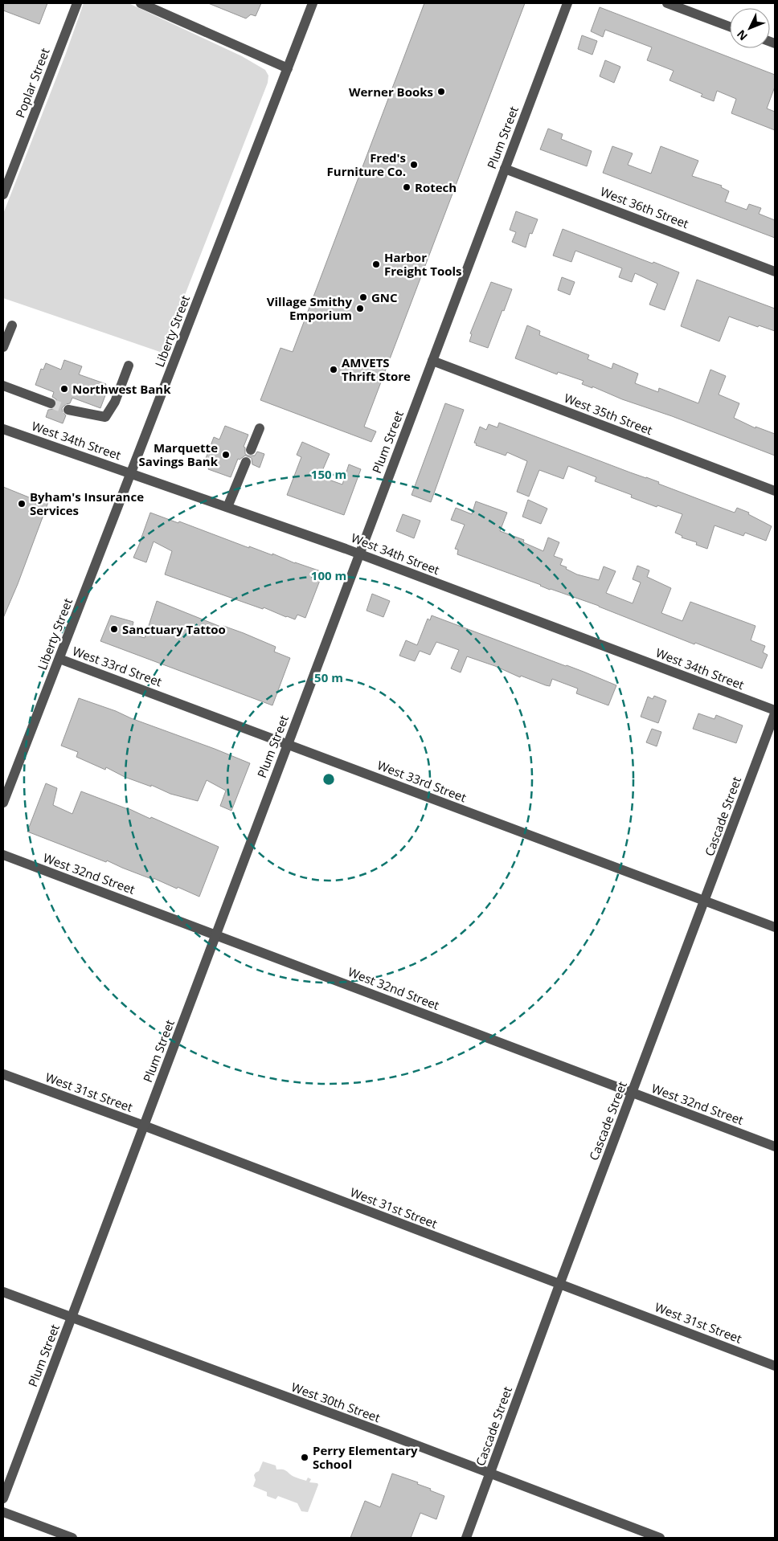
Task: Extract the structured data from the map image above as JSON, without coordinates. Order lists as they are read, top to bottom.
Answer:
{
  "streets": {
    "street": [
      "Poplar Street",
      "Plum Street",
      "West 36th Street",
      "Liberty Street",
      "West 35th Street",
      "West 34th Street",
      "West 33rd Street",
      "Cascade Street",
      "West 32nd Street",
      "West 31st Street",
      "West 30th Street"
    ]
  },
  "crossings": [
    ["Plum Street", "West 36th Street"],
    ["Plum Street", "West 35th Street"],
    ["Plum Street", "West 34th Street"],
    ["Plum Street", "West 33rd Street"],
    ["Plum Street", "West 32nd Street"],
    ["Plum Street", "West 31st Street"],
    ["Plum Street", "West 30th Street"],
    ["Liberty Street", "West 34th Street"],
    ["Liberty Street", "West 33rd Street"],
    ["West 34th Street", "Cascade Street"],
    ["West 33rd Street", "Cascade Street"],
    ["Cascade Street", "West 32nd Street"],
    ["Cascade Street", "West 31st Street"],
    ["Cascade Street", "West 30th Street"]
  ],
  "places": [
    "Werner Books",
    "Fred's Furniture Co.",
    "Rotech",
    "Harbor Freight Tools",
    "GNC",
    "Village Smithy Emporium",
    "AMVETS Thrift Store",
    "Northwest Bank",
    "Marquette Savings Bank",
    "Byham's Insurance Services",
    "Sanctuary Tattoo",
    "Perry Elementary School"
  ],
  "north": "bottom left",
  "rings": ["150 m", "100 m", "50 m"]
}
